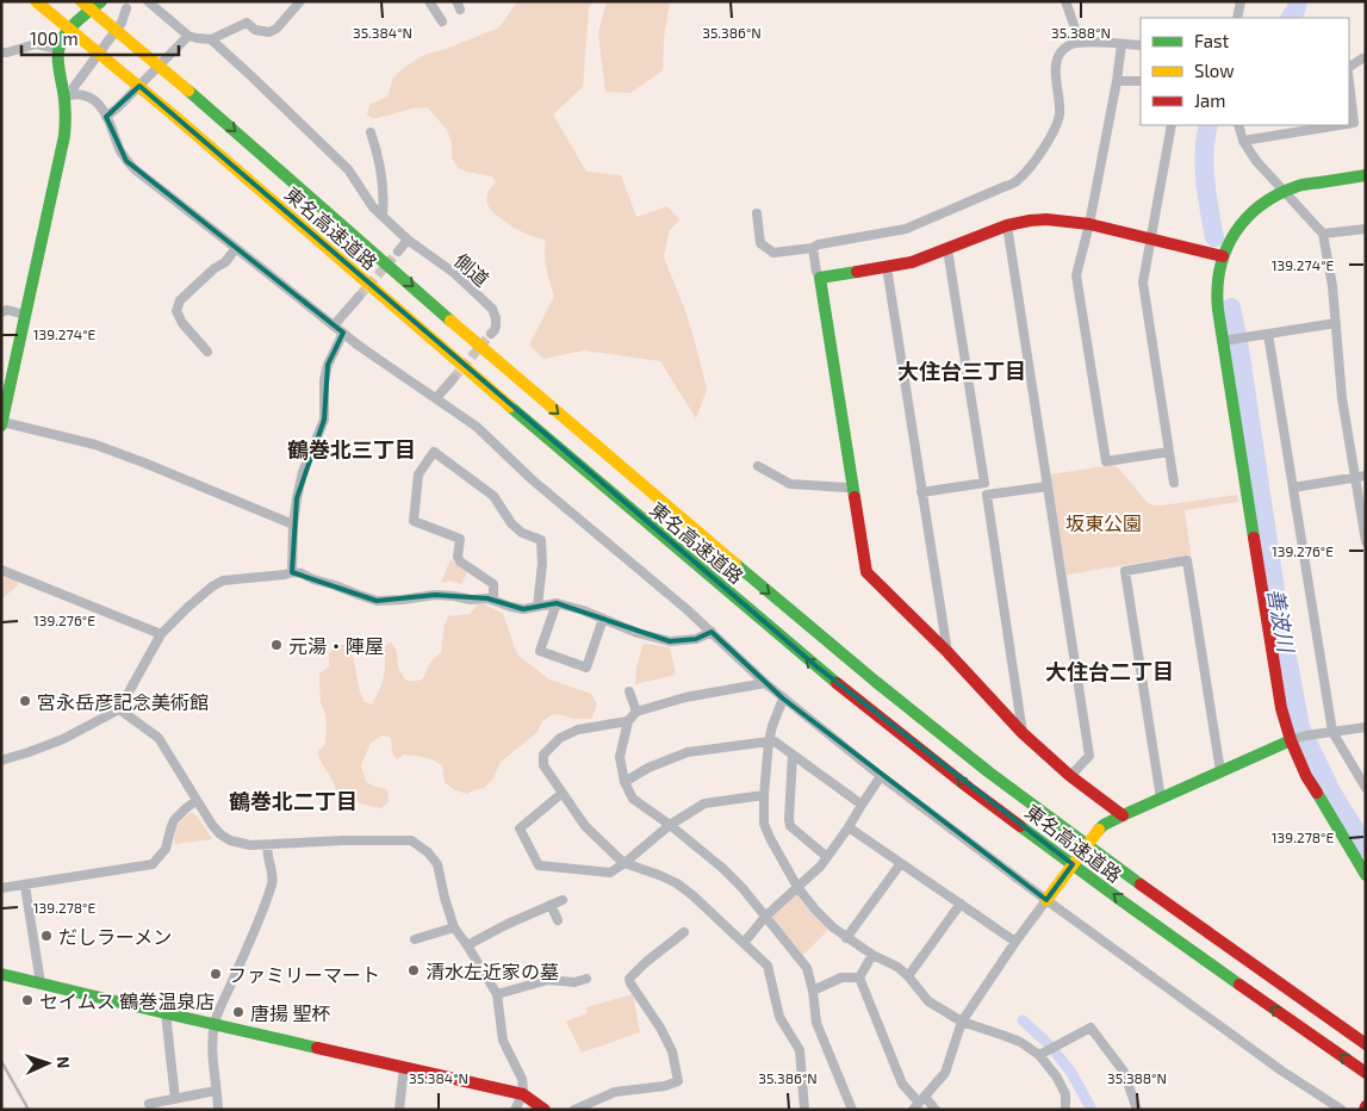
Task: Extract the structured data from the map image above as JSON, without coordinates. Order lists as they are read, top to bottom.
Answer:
{
  "streets": {
    "main road": ["東名高速道路"],
    "street": ["側道"]
  },
  "districts": [
    "大住台三丁目",
    "鶴巻北三丁目",
    "大住台二丁目",
    "鶴巻北二丁目"
  ],
  "water": ["善波川"],
  "parks": ["坂東公園"],
  "places": [
    "元湯・陣屋",
    "宮永岳彦記念美術館",
    "だしラーメン",
    "清水左近家の墓",
    "ファミリーマート",
    "セイムス 鶴巻温泉店",
    "唐揚 聖杯"
  ],
  "legend": ["Fast", "Slow", "Jam"],
  "scale_bar": "100 m",
  "north": "right",
  "coordinates": [
    "35.384°N",
    "35.386°N",
    "35.388°N",
    "139.274°E",
    "139.276°E",
    "139.278°E"
  ]
}
